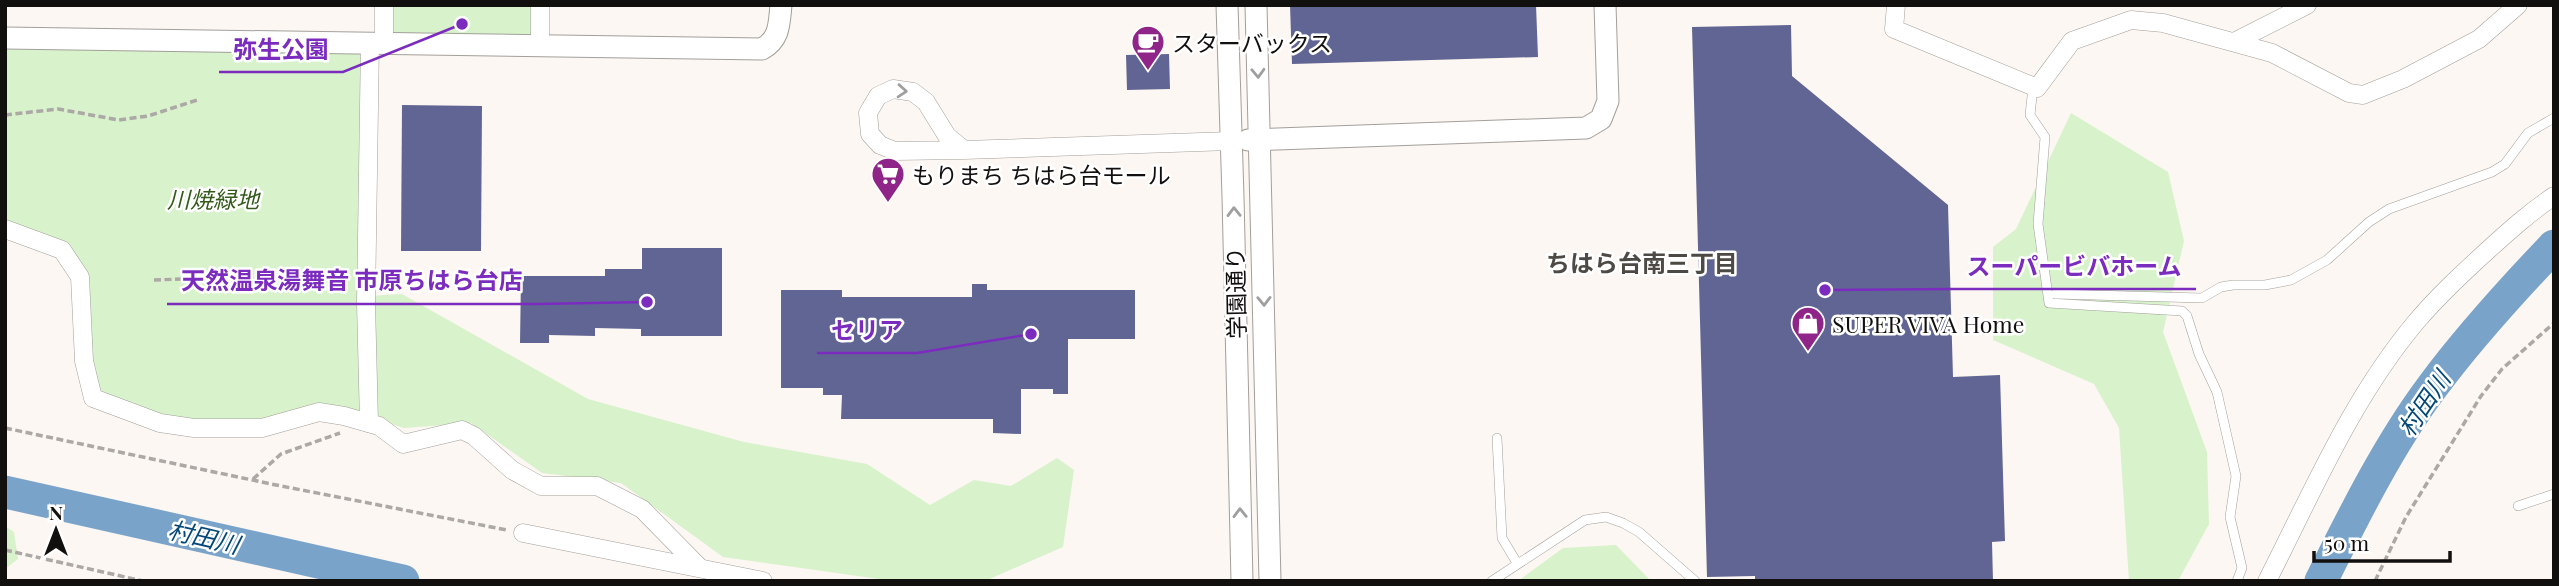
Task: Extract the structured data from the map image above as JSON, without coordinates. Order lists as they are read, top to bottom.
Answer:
{
  "streets": {
    "street": ["学園通り"]
  },
  "districts": ["ちはら台南三丁目"],
  "water": ["村田川"],
  "parks": ["川焼緑地"],
  "places": {
    "other": [
      "弥生公園",
      "スーパービバホーム",
      "天然温泉湯舞音 市原ちはら台店",
      "セリア"
    ],
    "cafe": ["スターバックス"],
    "supermarket": ["もりまち ちはら台モール"],
    "shop": ["SUPER VIVA Home"]
  },
  "scale_bar": "50 m",
  "north": "top"
}
